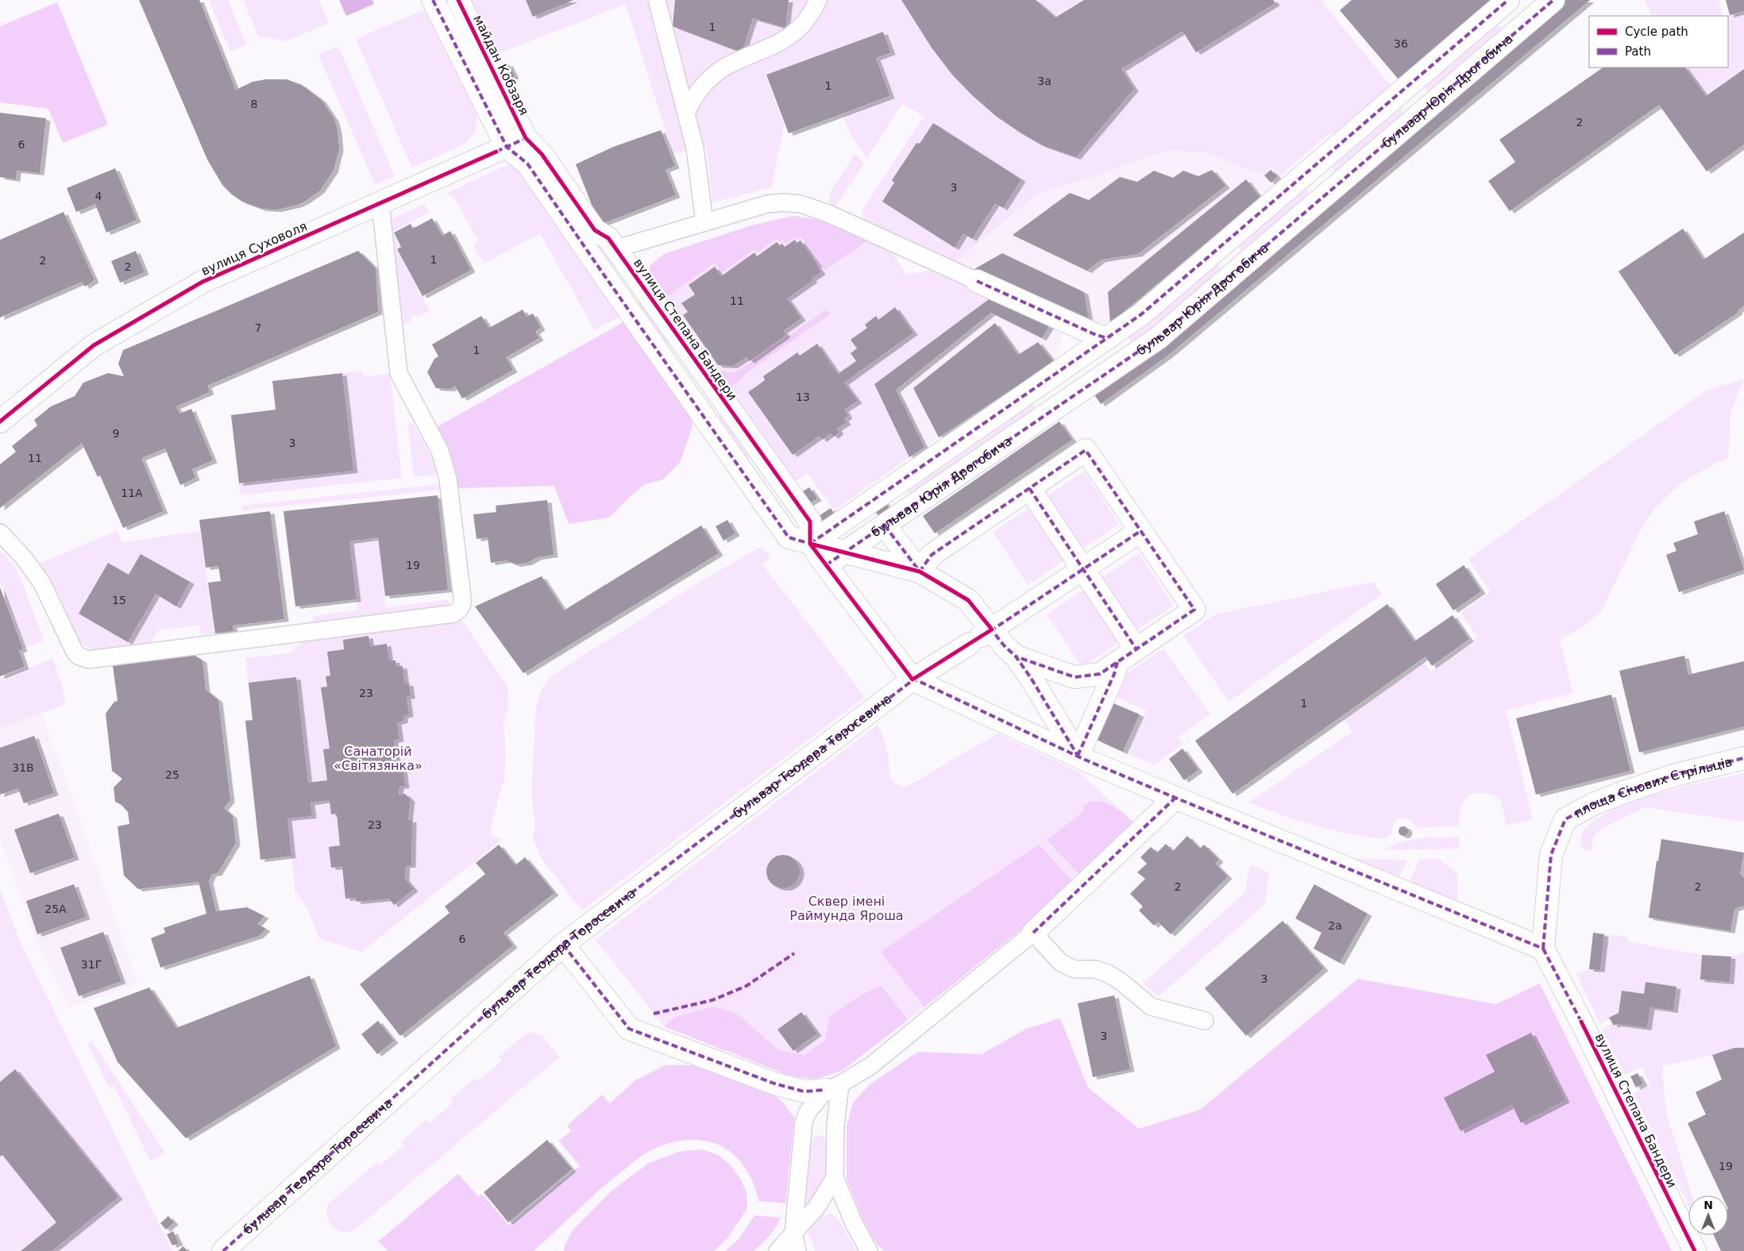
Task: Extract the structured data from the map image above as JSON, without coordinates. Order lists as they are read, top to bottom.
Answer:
{
  "streets": {
    "street": [
      "майдан Кобзаря",
      "бульвар Юрія Дрогобича",
      "вулиця Суховоля",
      "вулиця Степана Бандери",
      "бульвар Теодора Торосевича",
      "площа Січових Стрільців"
    ]
  },
  "crossings": [
    ["майдан Кобзаря", "вулиця Суховоля"],
    ["майдан Кобзаря", "вулиця Степана Бандери"],
    ["бульвар Юрія Дрогобича", "вулиця Степана Бандери"],
    ["вулиця Суховоля", "вулиця Степана Бандери"],
    ["вулиця Степана Бандери", "площа Січових Стрільців"]
  ],
  "parks": ["Санаторій «Світязянка»", "Сквер імені Раймунда Яроша"],
  "house_numbers": [
    "1",
    "36",
    "3а",
    "1",
    "8",
    "2",
    "6",
    "3",
    "4",
    "1",
    "2",
    "2",
    "11",
    "7",
    "1",
    "13",
    "9",
    "3",
    "11",
    "11А",
    "19",
    "15",
    "23",
    "1",
    "31В",
    "25",
    "23",
    "2",
    "2",
    "25А",
    "2а",
    "6",
    "31Г",
    "3",
    "3",
    "19"
  ],
  "legend": ["Cycle path", "Path"],
  "north": "top"
}
